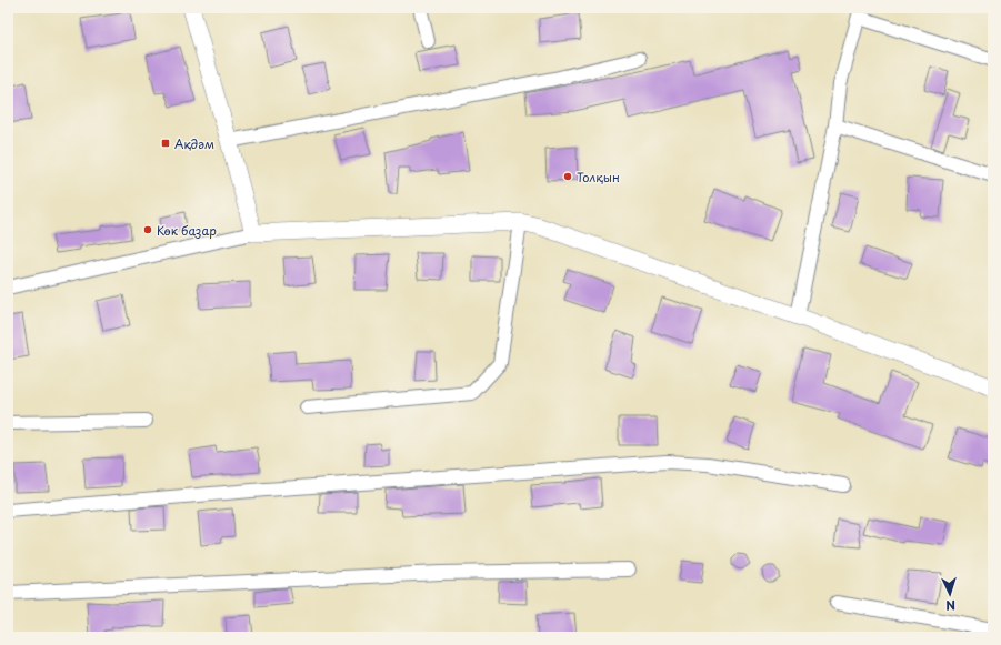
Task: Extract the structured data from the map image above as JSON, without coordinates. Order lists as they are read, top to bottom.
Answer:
{
  "places": {
    "transit": ["Ақдəм"],
    "other": ["Толқын", "Көк базар"]
  },
  "north": "bottom"
}
